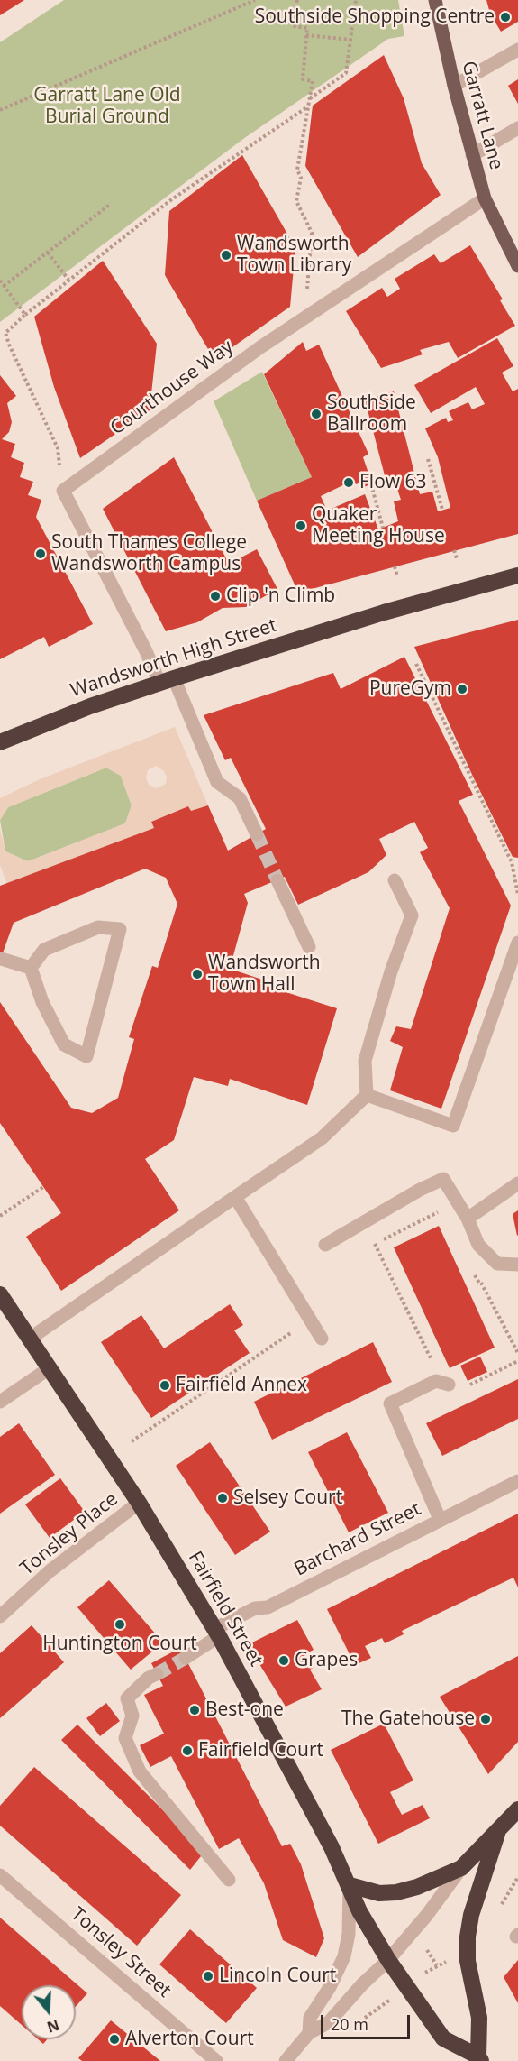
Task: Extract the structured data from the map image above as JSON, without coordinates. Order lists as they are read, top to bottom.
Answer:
{
  "streets": {
    "highway": ["Wandsworth High Street", "Fairfield Street"],
    "main road": ["Garratt Lane"],
    "street": [
      "Courthouse Way",
      "Tonsley Place",
      "Barchard Street",
      "Tonsley Street"
    ]
  },
  "crossings": [
    ["Garratt Lane", "Courthouse Way"],
    ["Tonsley Place", "Fairfield Street"],
    ["Barchard Street", "Fairfield Street"]
  ],
  "parks": ["Garratt Lane Old Burial Ground"],
  "places": [
    "Southside Shopping Centre",
    "Wandsworth Town Library",
    "SouthSide Ballroom",
    "Flow 63",
    "Quaker Meeting House",
    "South Thames College Wandsworth Campus",
    "Clip 'n Climb",
    "PureGym",
    "Wandsworth Town Hall",
    "Fairfield Annex",
    "Selsey Court",
    "Huntington Court",
    "Grapes",
    "Best-one",
    "The Gatehouse",
    "Fairfield Court",
    "Lincoln Court",
    "Alverton Court"
  ],
  "scale_bar": "20 m",
  "north": "bottom"
}
